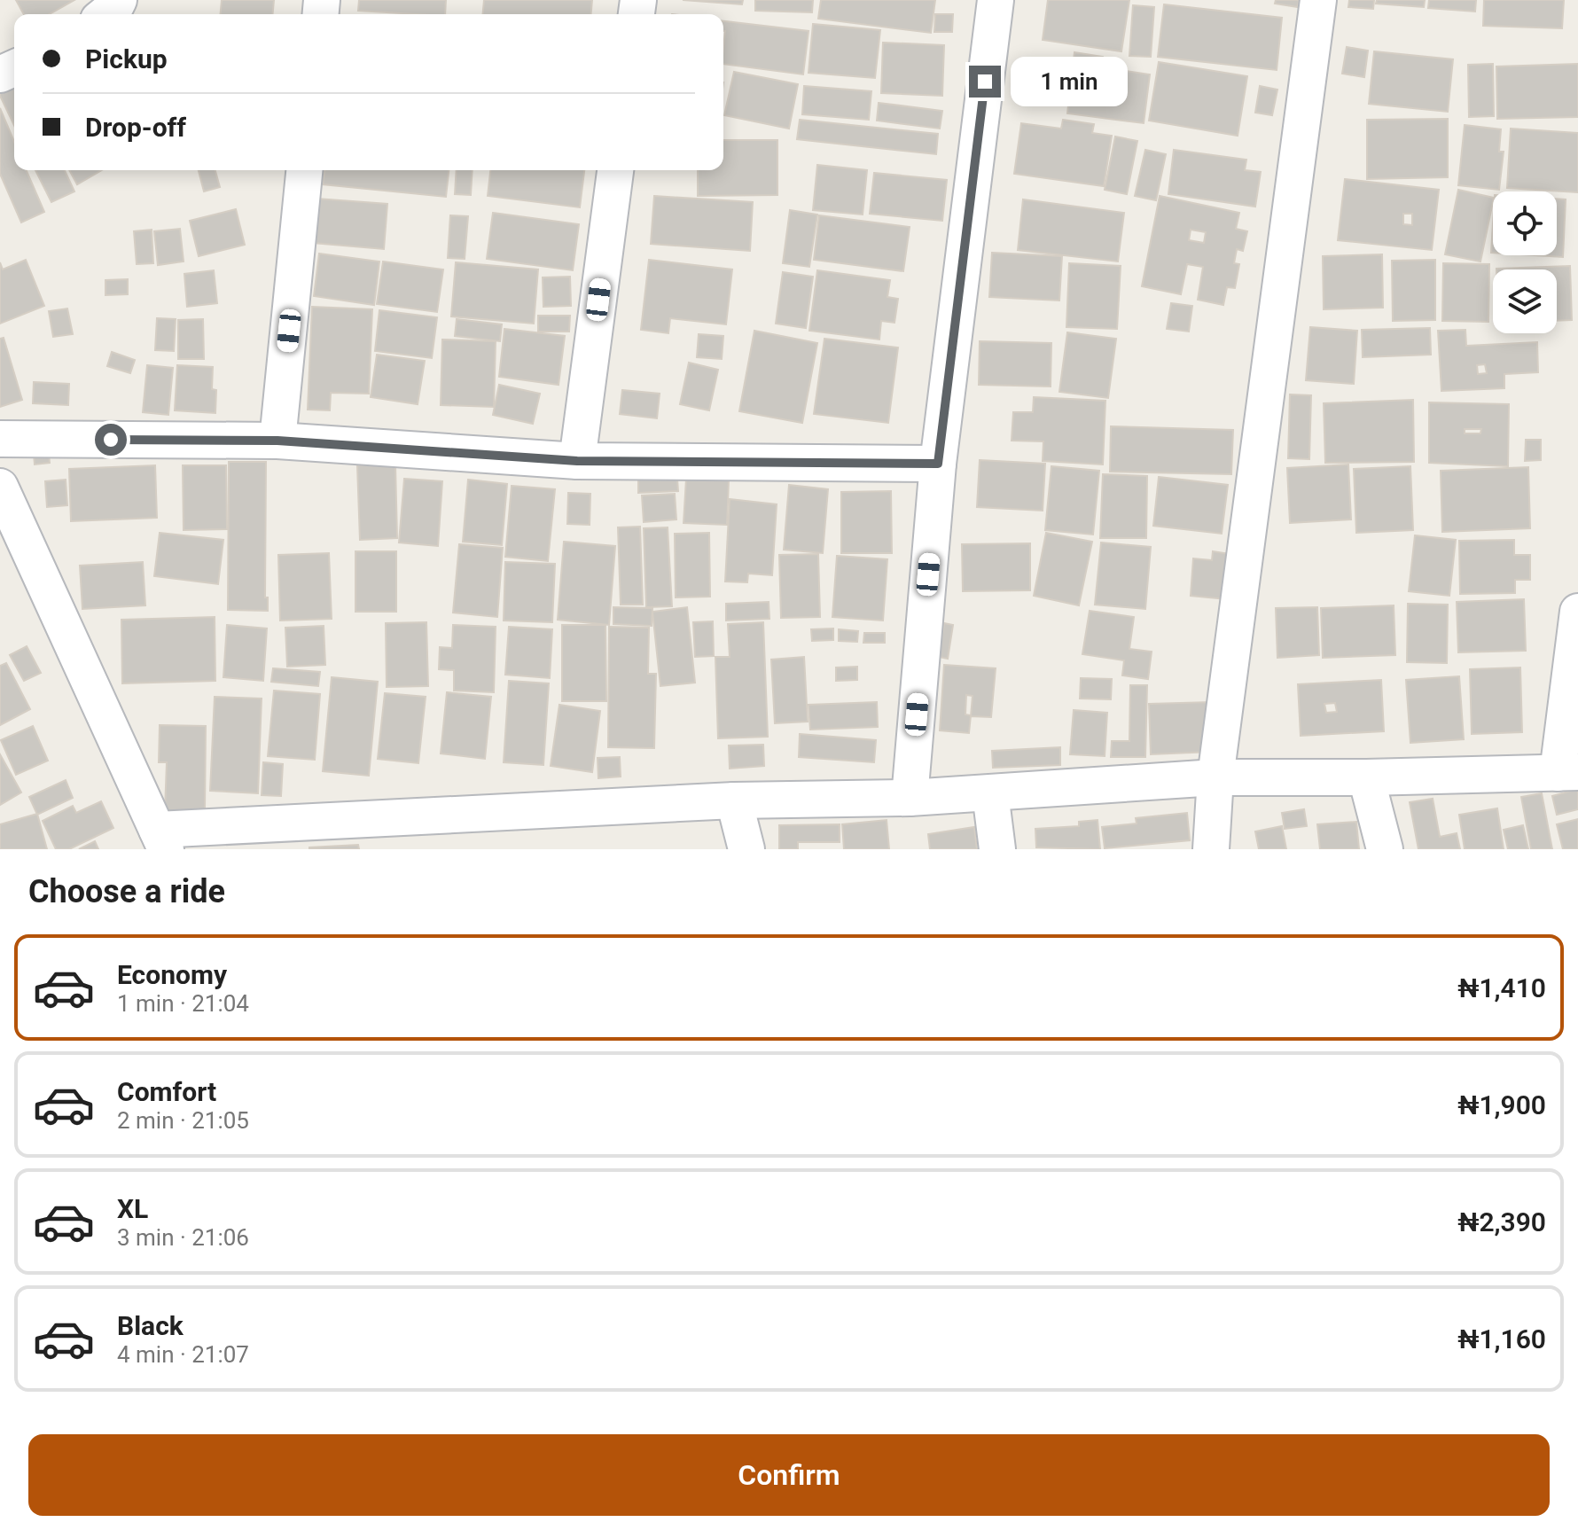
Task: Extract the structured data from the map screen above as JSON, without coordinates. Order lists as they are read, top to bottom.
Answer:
{
  "page": {
    "banner": ["Pickup", "Drop-off"],
    "bubble": "1 min",
    "heading": "Choose a ride",
    "list": [
      {
        "name": "Economy",
        "note": "1 min · 21:04",
        "value": "₦1,410"
      },
      {
        "name": "Comfort",
        "note": "2 min · 21:05",
        "value": "₦1,900"
      },
      {
        "name": "XL",
        "note": "3 min · 21:06",
        "value": "₦2,390"
      },
      {
        "name": "Black",
        "note": "4 min · 21:07",
        "value": "₦1,160"
      }
    ],
    "buttons": "Confirm"
  }
}
